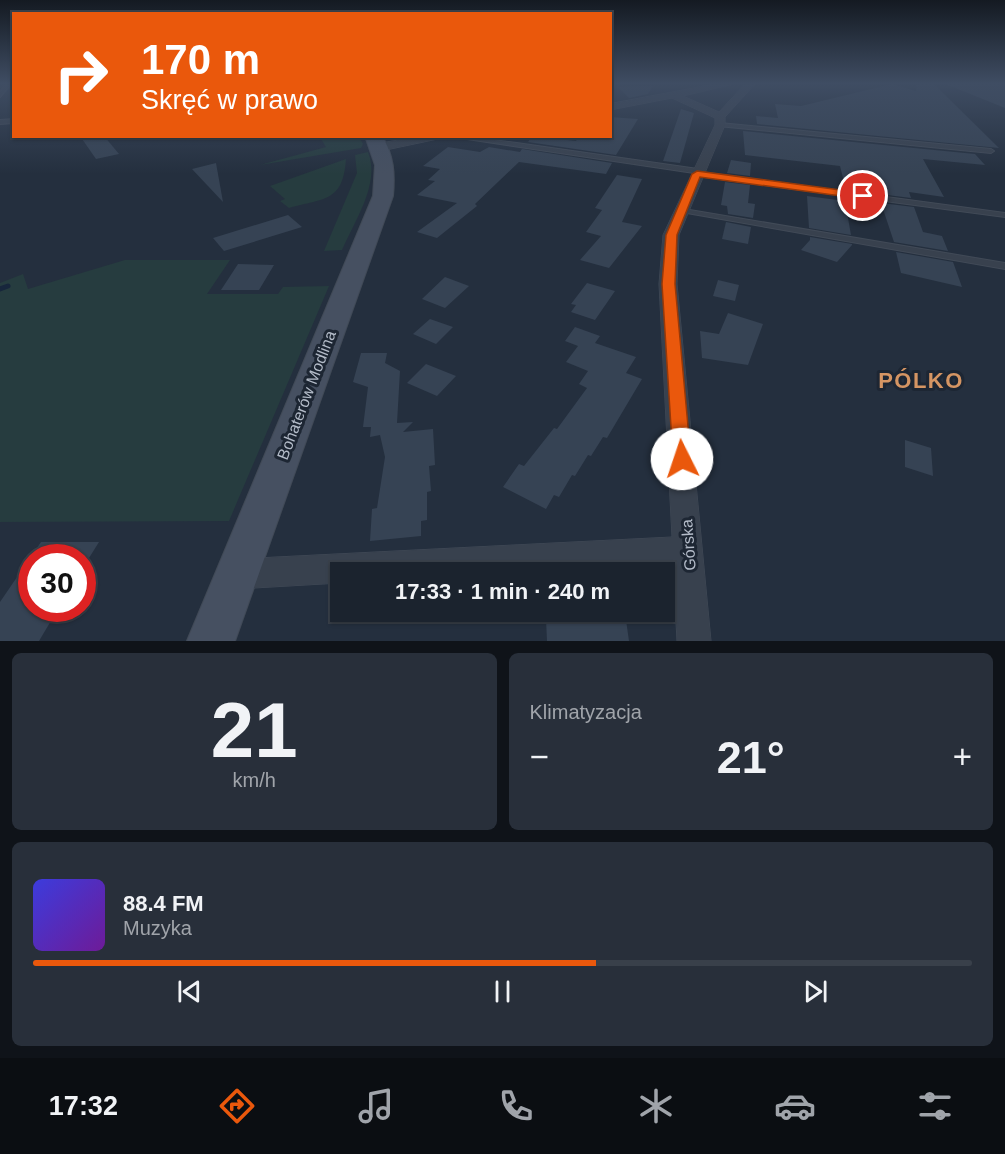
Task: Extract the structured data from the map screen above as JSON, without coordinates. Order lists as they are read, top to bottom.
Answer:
{
  "streets": {
    "main road": ["Bohaterów Modlina"],
    "street": ["Górska"]
  },
  "districts": ["PÓLKO"],
  "page": {
    "turn": ["170 m", "Skręć w prawo"],
    "limit": "30",
    "trip": "17:33 · 1 min · 240 m",
    "tile": [
      ["21", "km/h"],
      "Klimatyzacja"
    ],
    "heat": ["−", "21°", "+"],
    "song": ["88.4 FM", "Muzyka"],
    "tabs": "17:32"
  }
}
